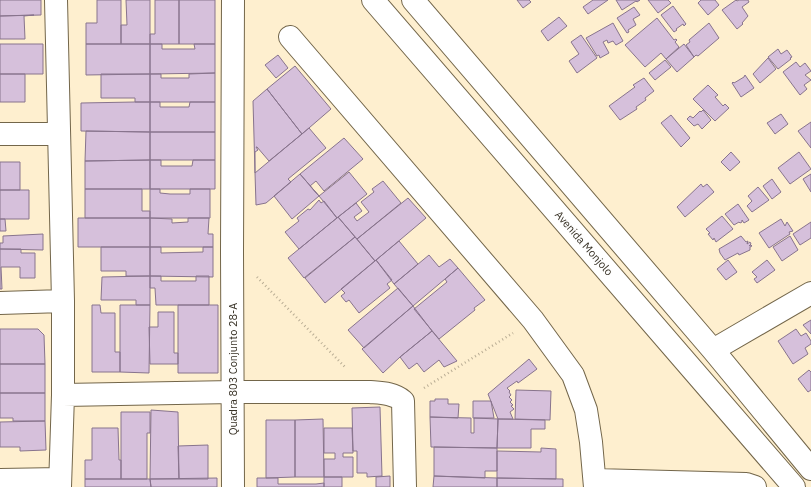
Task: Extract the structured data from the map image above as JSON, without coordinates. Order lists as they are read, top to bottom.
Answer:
{
  "streets": {
    "street": ["Avenida Monjolo", "Quadra 803 Conjunto 28-A"]
  }
}
